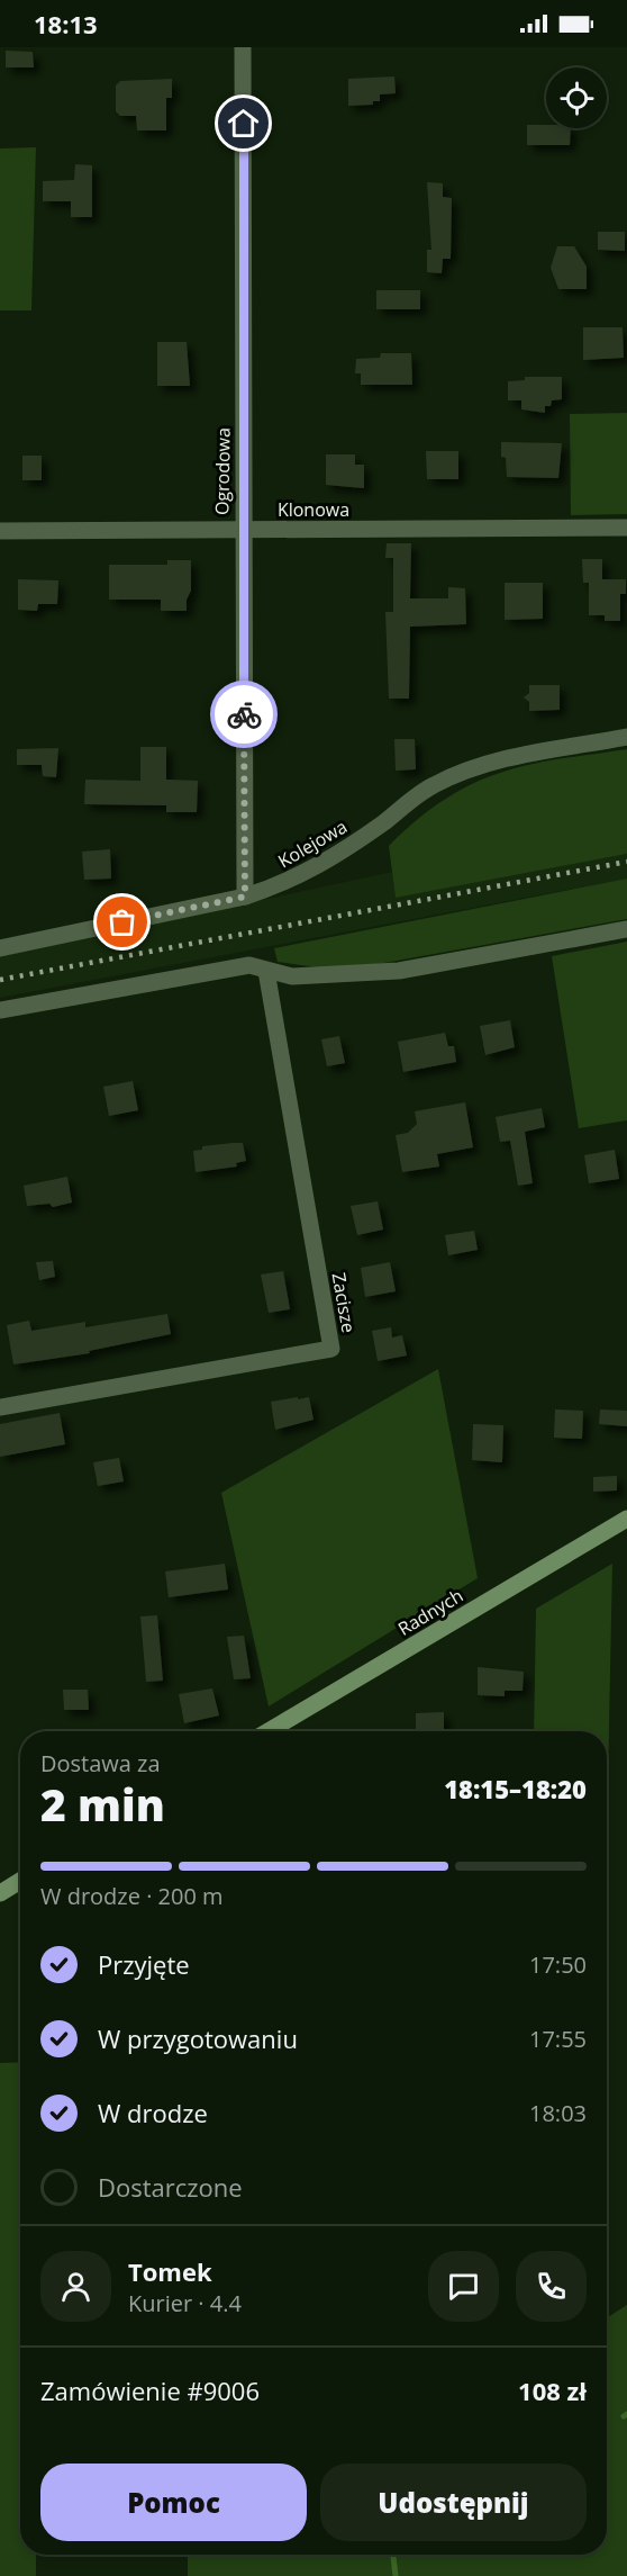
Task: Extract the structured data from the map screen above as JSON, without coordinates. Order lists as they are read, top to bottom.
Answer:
{
  "streets": {
    "street": [
      "Ogrodowa",
      "Klonowa",
      "Kolejowa",
      "Zacisze",
      "Radnych"
    ]
  },
  "crossings": [
    ["Ogrodowa", "Klonowa"],
    ["Ogrodowa", "Kolejowa"]
  ],
  "page": {
    "status": "18:13",
    "heading": ["2 min", "Dostawa za", "18:15–18:20"],
    "panel": [
      "Tomek",
      "Kurier · 4.4",
      "Zamówienie #9006",
      "108 zł"
    ],
    "bar": "W drodze · 200 m",
    "list": [
      ["Przyjęte", "17:50"],
      ["W przygotowaniu", "17:55"],
      ["W drodze", "18:03"],
      "Dostarczone"
    ],
    "buttons": ["Pomoc", "Udostępnij"]
  }
}
